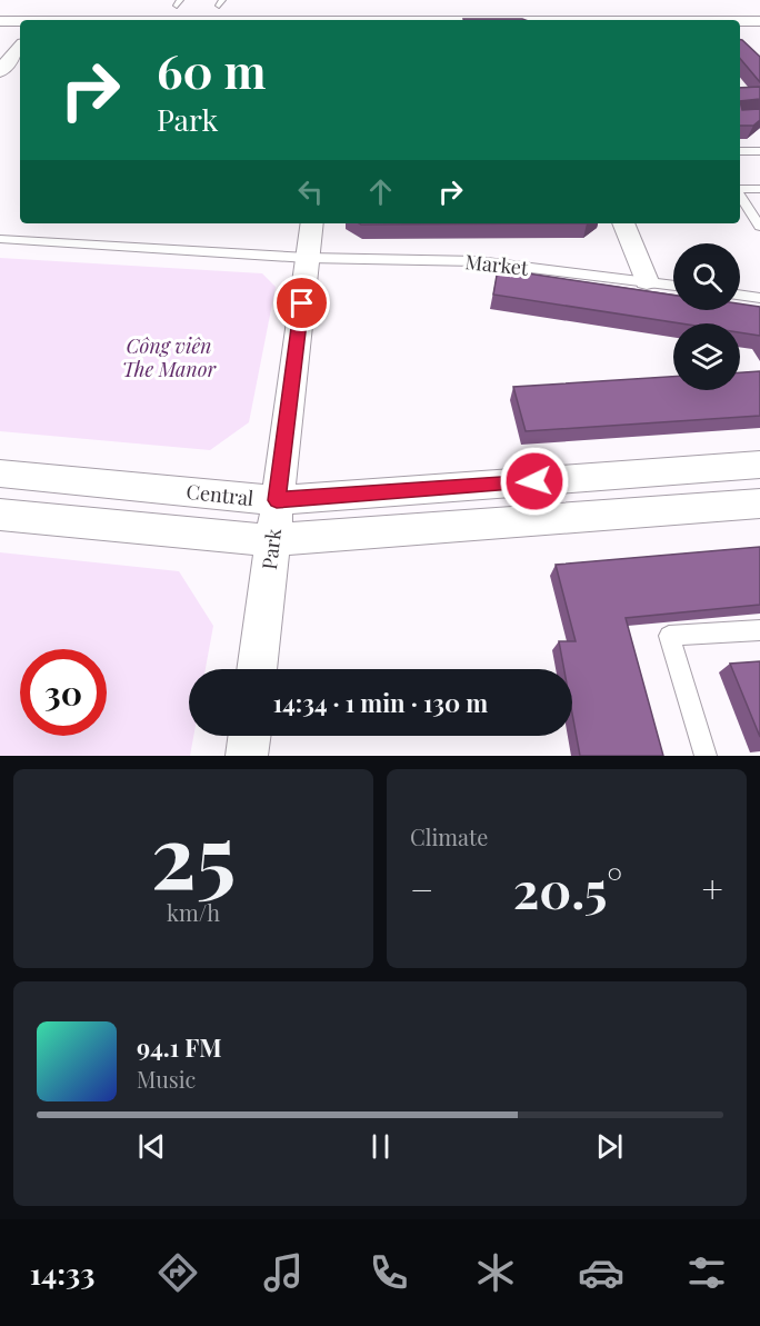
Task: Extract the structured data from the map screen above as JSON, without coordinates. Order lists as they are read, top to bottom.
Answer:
{
  "streets": {
    "street": ["Central", "Park"],
    "lane": ["Market"]
  },
  "crossings": [
    ["Market", "Park"],
    ["Central", "Park"]
  ],
  "parks": ["Công viên The Manor"],
  "page": {
    "turn": ["60 m", "Park"],
    "limit": "30",
    "trip": "14:34 · 1 min · 130 m",
    "tile": [
      ["25", "km/h"],
      "Climate"
    ],
    "heat": ["−", "20.5°", "+"],
    "song": ["94.1 FM", "Music"],
    "tabs": "14:33"
  }
}
